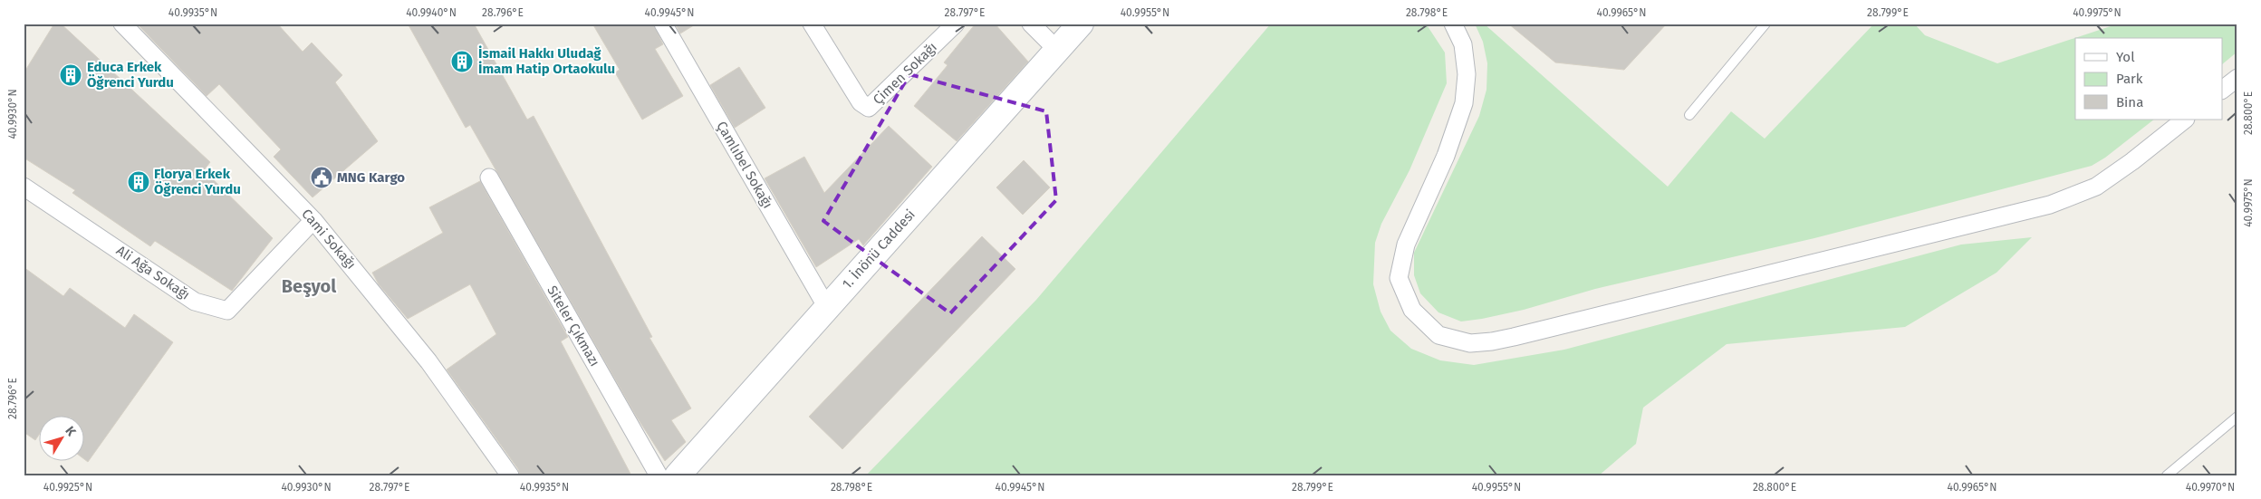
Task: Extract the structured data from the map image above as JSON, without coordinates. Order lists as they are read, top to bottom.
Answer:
{
  "streets": {
    "main road": ["1. İnönü Caddesi"],
    "street": [
      "Çimen Sokağı",
      "Çamlıbel Sokağı",
      "Cami Sokağı",
      "Ali Ağa Sokağı",
      "Siteler Çıkmazı"
    ]
  },
  "crossings": [
    ["Çamlıbel Sokağı", "1. İnönü Caddesi"],
    ["Cami Sokağı", "Ali Ağa Sokağı"]
  ],
  "districts": ["Beşyol"],
  "places": {
    "building": ["İsmail Hakkı Uludağ İmam Hatip Ortaokulu", "Educa Erkek Öğrenci Yurdu", "Florya Erkek Öğrenci Yurdu"],
    "public building": ["MNG Kargo"]
  },
  "legend": ["Yol", "Park", "Bina"],
  "north": "top right",
  "coordinates": [
    "40.9935°N",
    "40.9940°N",
    "28.796°E",
    "40.9945°N",
    "28.797°E",
    "40.9955°N",
    "28.798°E",
    "40.9965°N",
    "28.799°E",
    "40.9975°N",
    "28.800°E",
    "40.9930°N",
    "40.9925°N",
    "40.9970°N"
  ]
}
